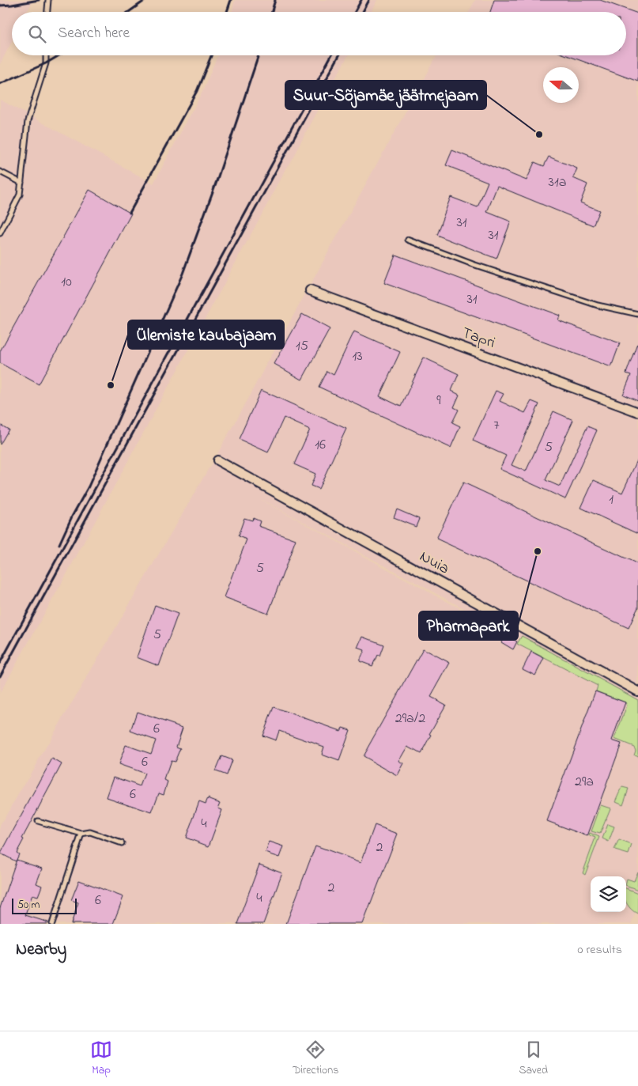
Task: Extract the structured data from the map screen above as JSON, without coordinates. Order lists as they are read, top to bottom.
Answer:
{
  "streets": {
    "street": ["Tapri", "Nuia"]
  },
  "places": ["Suur-Sõjamäe jäätmejaam", "Ülemiste kaubajaam", "Pharmapark"],
  "house_numbers": [
    "31a",
    "31",
    "31",
    "10",
    "31",
    "15",
    "13",
    "9",
    "7",
    "16",
    "5",
    "1",
    "5",
    "5",
    "29a/2",
    "6",
    "6",
    "29a",
    "6",
    "4",
    "2",
    "2",
    "4",
    "6"
  ],
  "scale_bar": "50 m",
  "north": "left",
  "page": {
    "search": "Search here",
    "scale": "50 m",
    "heading": ["Nearby", "0 results"],
    "nav": ["Map", "Directions", "Saved"]
  }
}
